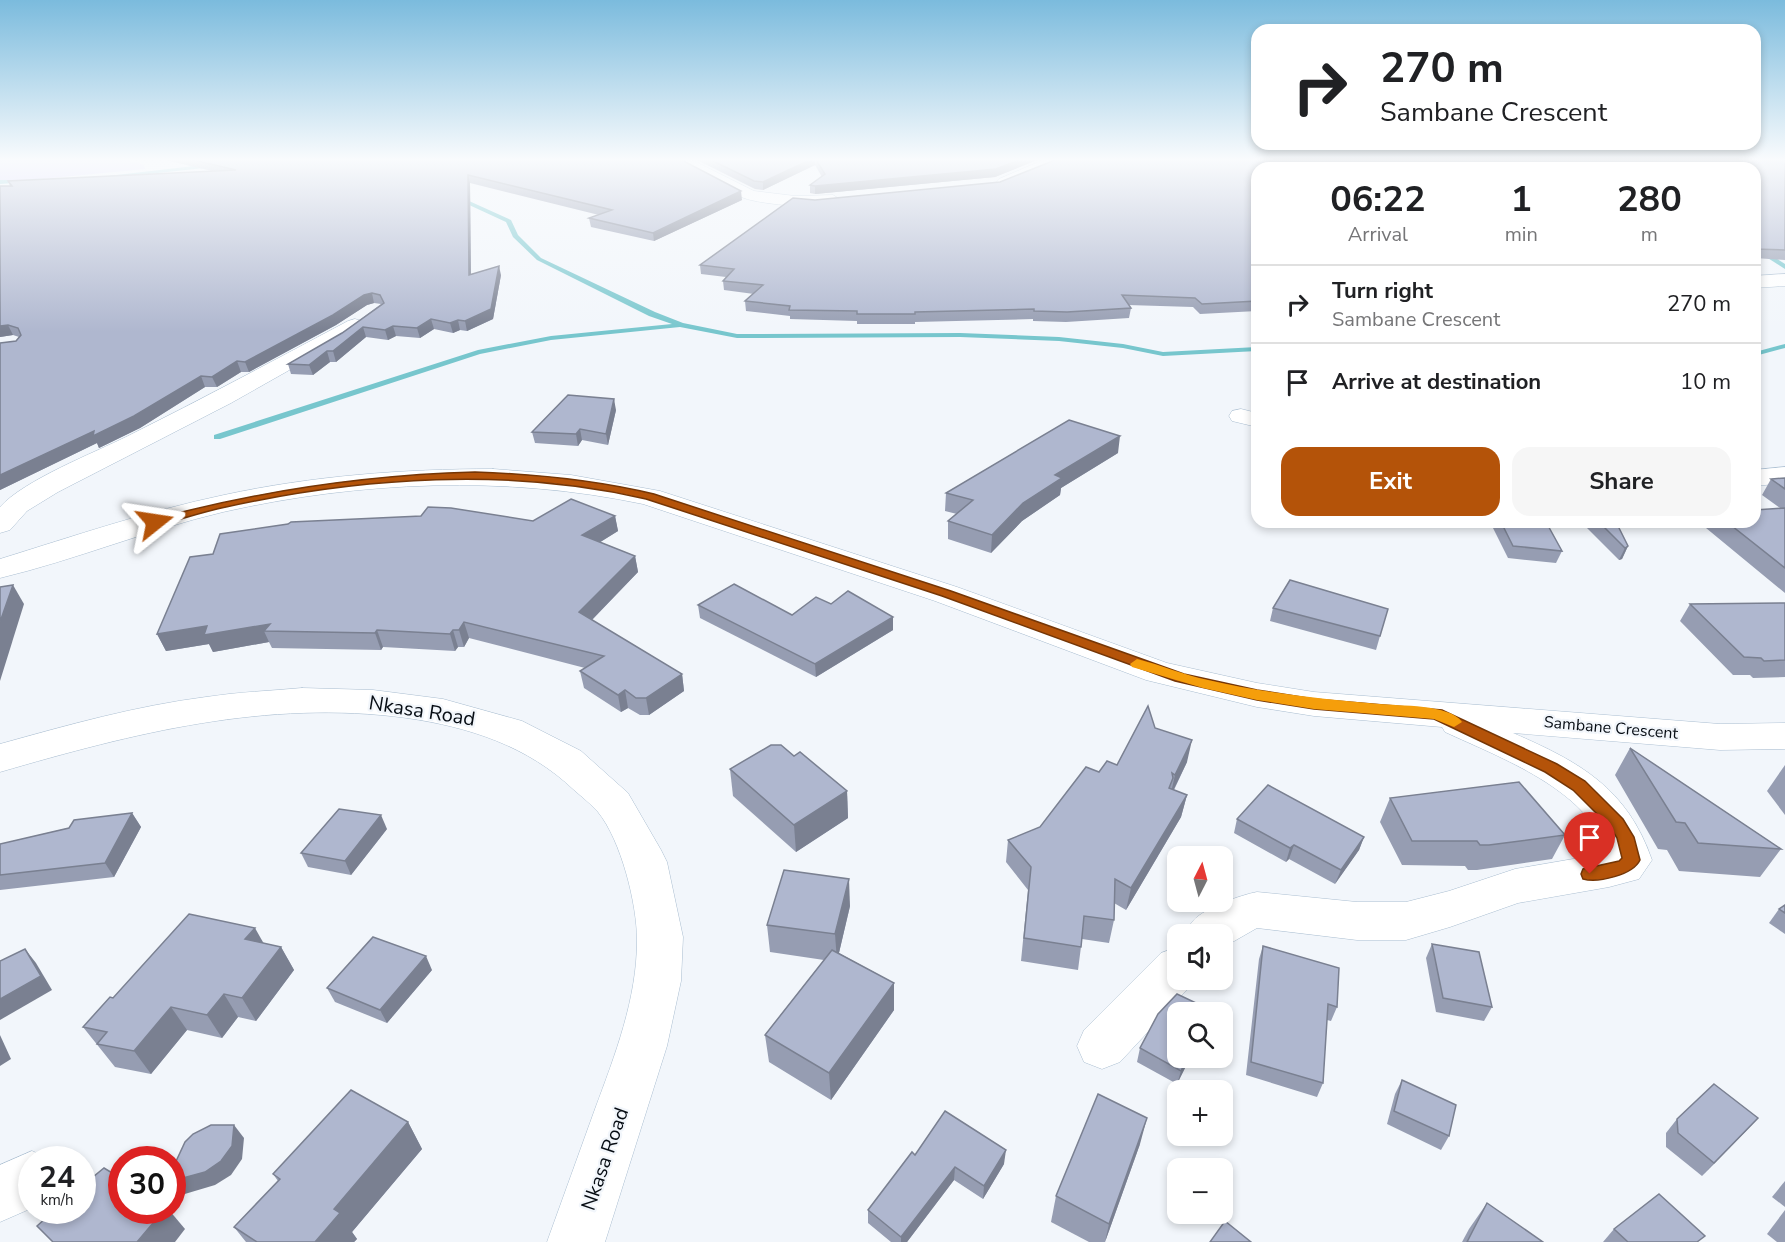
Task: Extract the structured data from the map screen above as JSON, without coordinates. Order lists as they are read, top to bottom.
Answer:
{
  "streets": {
    "street": ["Nkasa Road", "Sambane Crescent"]
  },
  "north": "top",
  "page": {
    "turn": ["270 m", "Sambane Crescent"],
    "eta": [
      "06:22",
      "Arrival",
      "1",
      "min",
      "280",
      "m"
    ],
    "list": [
      {
        "name": "Turn right",
        "note": "Sambane Crescent",
        "value": "270 m"
      },
      {
        "name": "Arrive at destination",
        "value": "10 m"
      }
    ],
    "buttons": ["Exit", "Share"],
    "map_buttons": ["+", "−"],
    "speed": "24 km/h",
    "limit": "30"
  }
}
